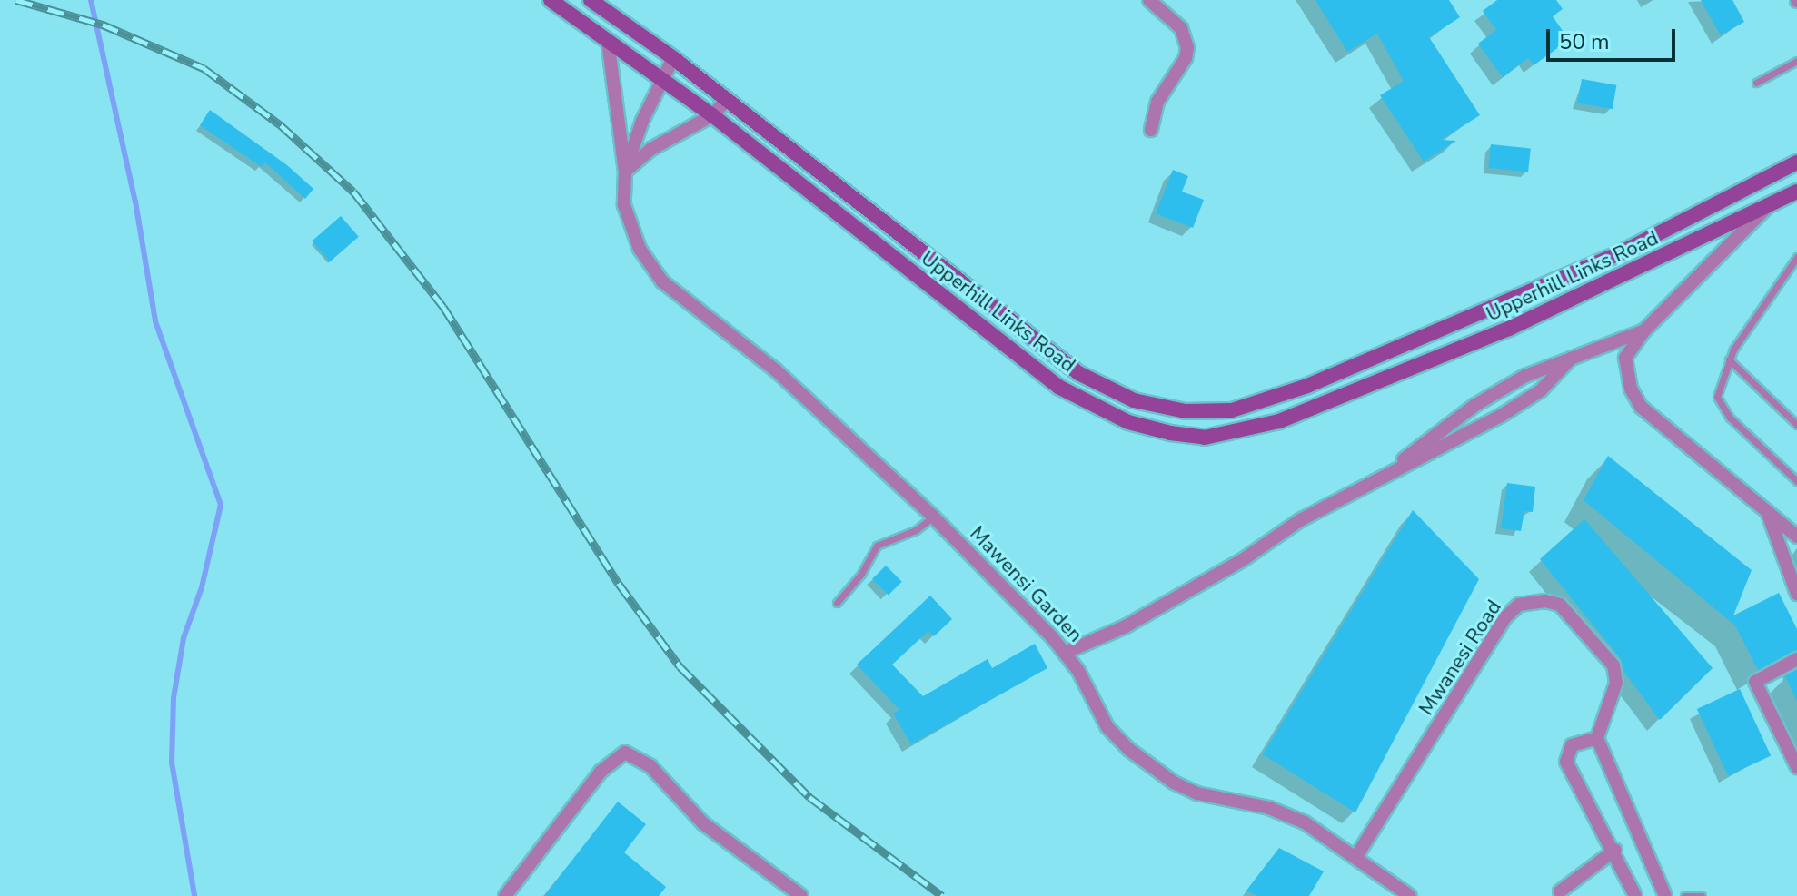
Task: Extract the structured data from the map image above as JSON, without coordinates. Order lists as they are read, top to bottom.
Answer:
{
  "streets": {
    "street": ["Upperhill Links Road", "Mawensi Garden", "Mwanesi Road"]
  },
  "crossings": [
    ["Mawensi Garden", "Mwanesi Road"]
  ],
  "scale_bar": "50 m"
}
